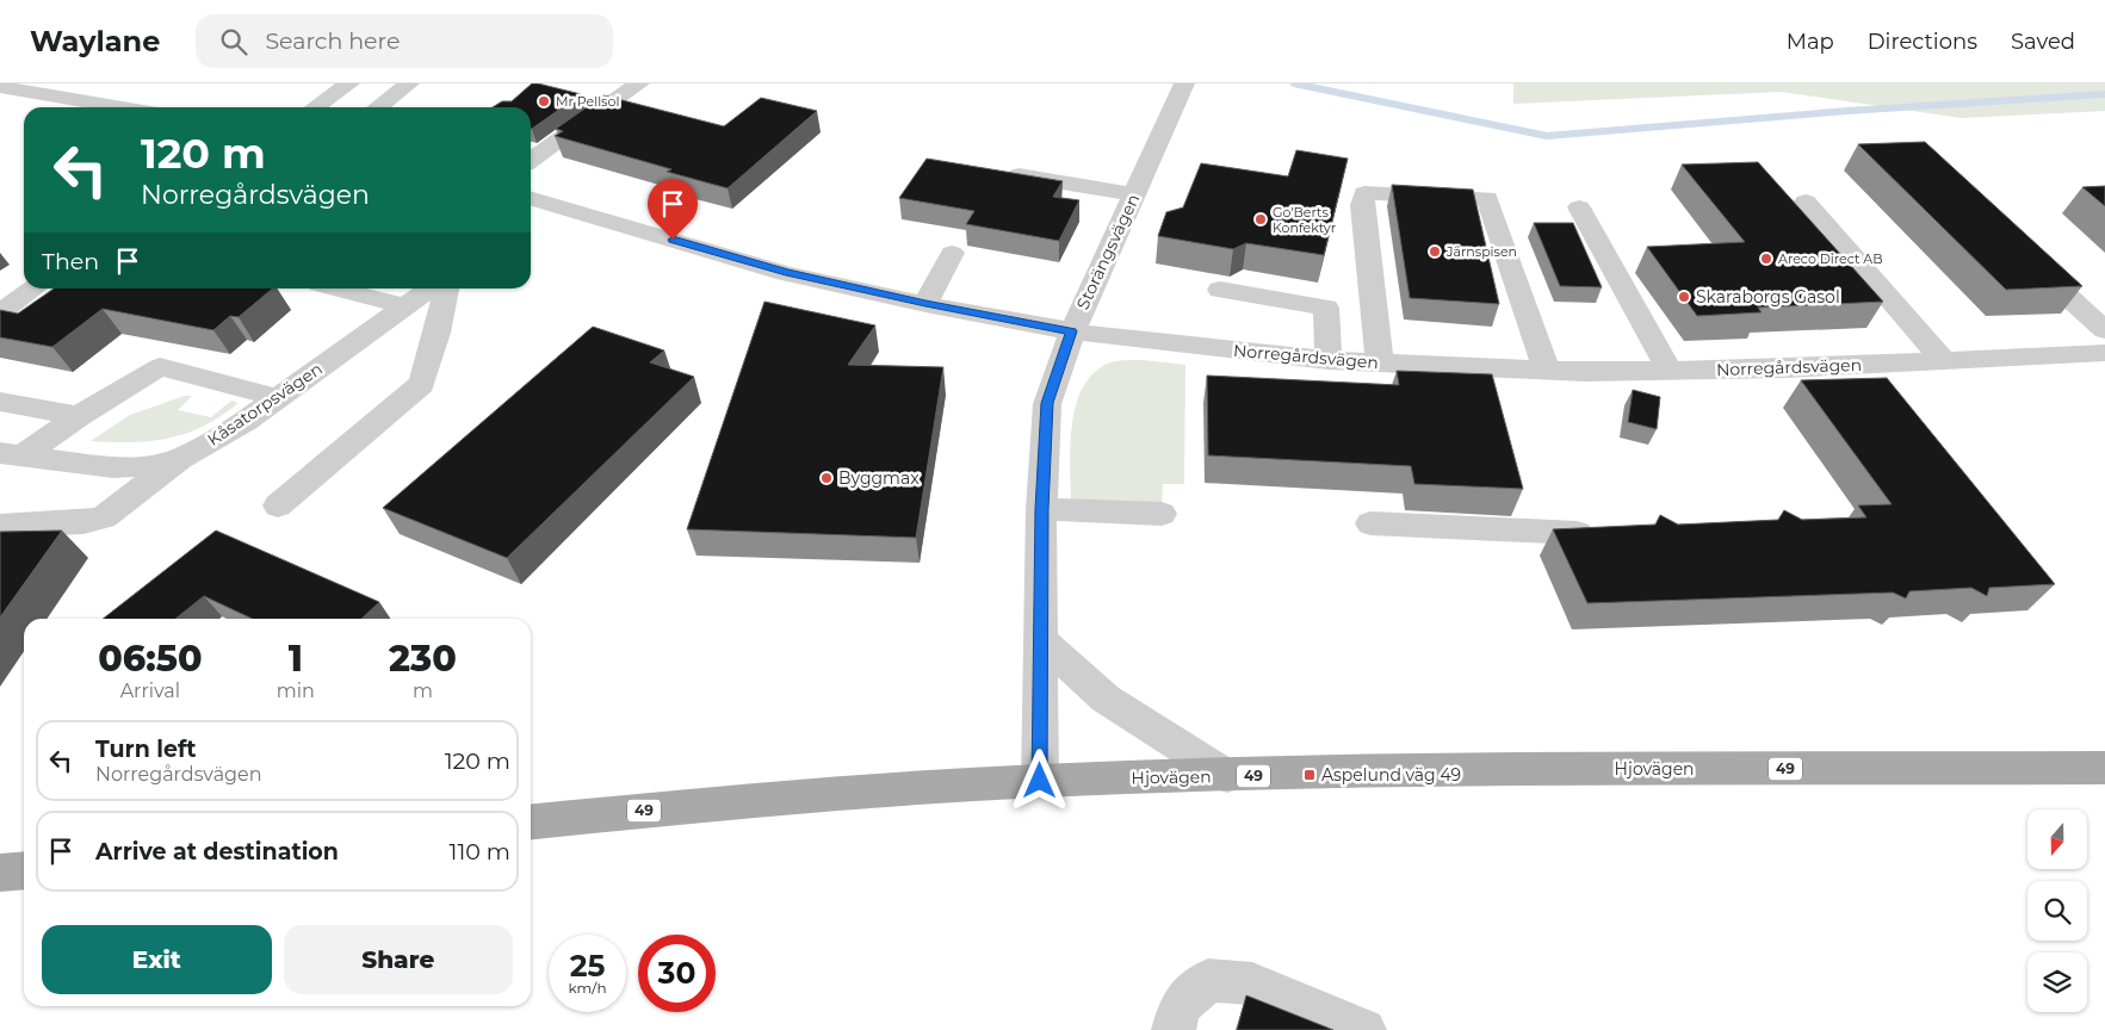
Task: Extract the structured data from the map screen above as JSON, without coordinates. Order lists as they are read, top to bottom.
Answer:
{
  "streets": {
    "main road": ["Hjovägen", "49"],
    "street": ["Storängsvägen", "Norregårdsvägen", "Kåsatorpsvägen"]
  },
  "crossings": [
    ["Storängsvägen", "Norregårdsvägen"],
    ["Storängsvägen", "Hjovägen"]
  ],
  "places": {
    "other": [
      "Mr Pellsol",
      "Go'Berts Konfektyr",
      "Järnspisen",
      "Areco Direct AB",
      "Skaraborgs Gasol",
      "Byggmax"
    ],
    "transit": ["Aspelund väg 49"]
  },
  "north": "bottom",
  "page": {
    "header": "Waylane",
    "search": "Search here",
    "nav": ["Map", "Directions", "Saved"],
    "turn": ["120 m", "Norregårdsvägen"],
    "then": "Then",
    "eta": [
      "06:50",
      "Arrival",
      "1",
      "min",
      "230",
      "m"
    ],
    "list": [
      {
        "name": "Turn left",
        "note": "Norregårdsvägen",
        "value": "120 m"
      },
      {
        "name": "Arrive at destination",
        "value": "110 m"
      }
    ],
    "buttons": ["Exit", "Share"],
    "speed": "25 km/h",
    "limit": "30"
  }
}
